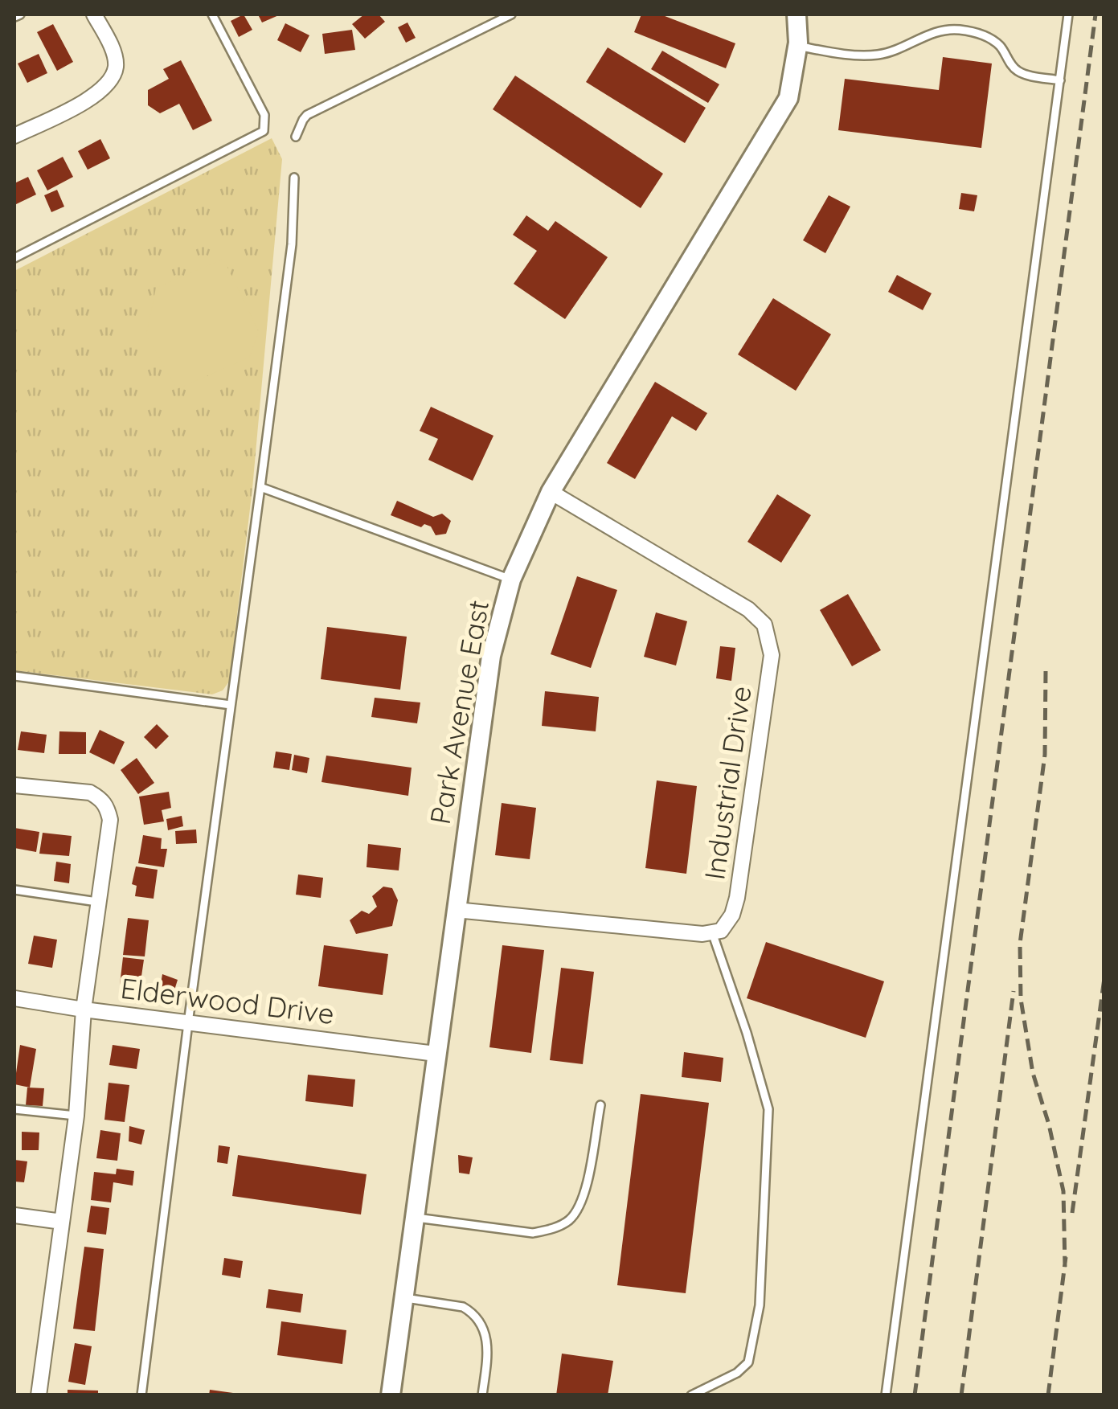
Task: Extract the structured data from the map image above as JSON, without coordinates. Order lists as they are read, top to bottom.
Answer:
{
  "streets": {
    "street": ["Park Avenue East", "Industrial Drive", "Elderwood Drive"]
  },
  "crossings": [
    ["Park Avenue East", "Industrial Drive"],
    ["Park Avenue East", "Elderwood Drive"]
  ]
}
